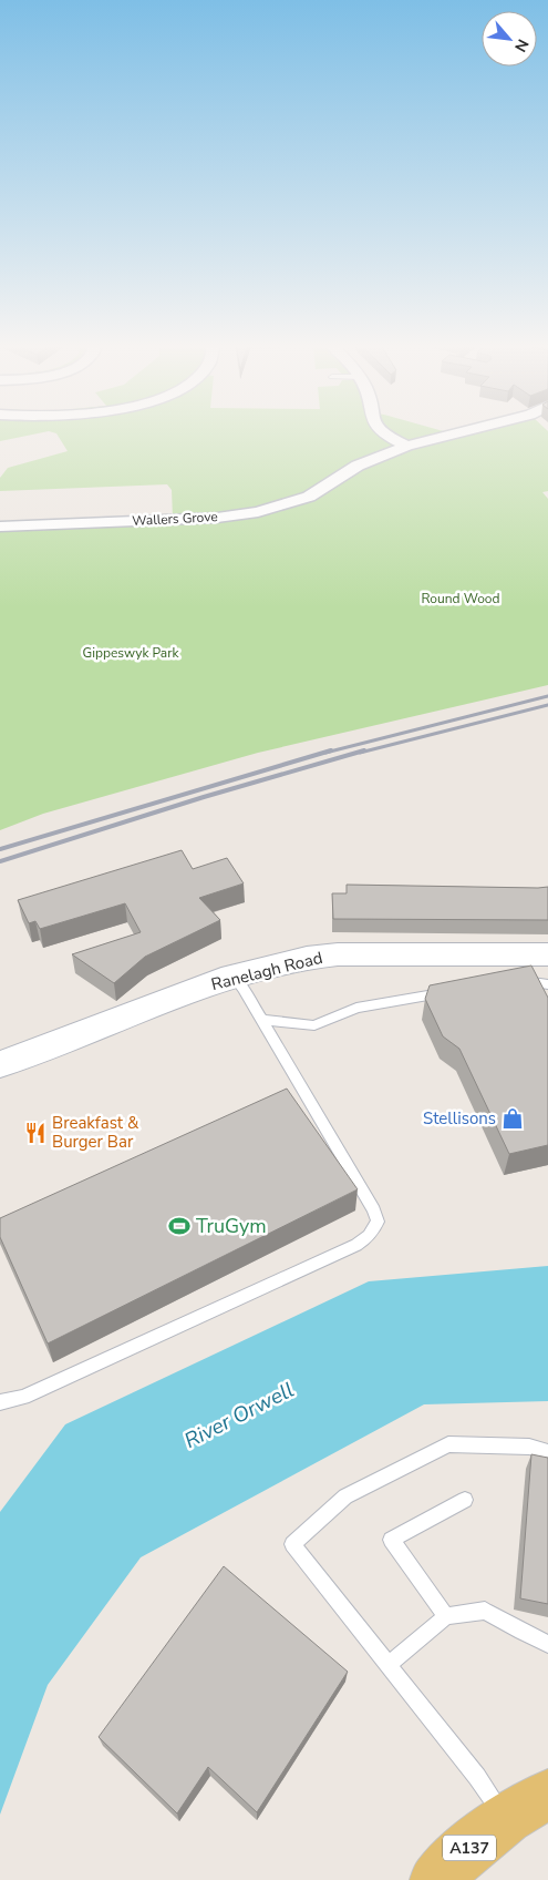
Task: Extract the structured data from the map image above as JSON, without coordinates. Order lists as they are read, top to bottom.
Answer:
{
  "streets": {
    "main road": ["Ranelagh Road", "A137"],
    "street": ["Wallers Grove"]
  },
  "water": ["River Orwell"],
  "parks": ["Round Wood", "Gippeswyk Park"],
  "places": {
    "shop": ["Stellisons"],
    "restaurant": ["Breakfast & Burger Bar"],
    "sports": ["TruGym"]
  },
  "north": "bottom right"
}
